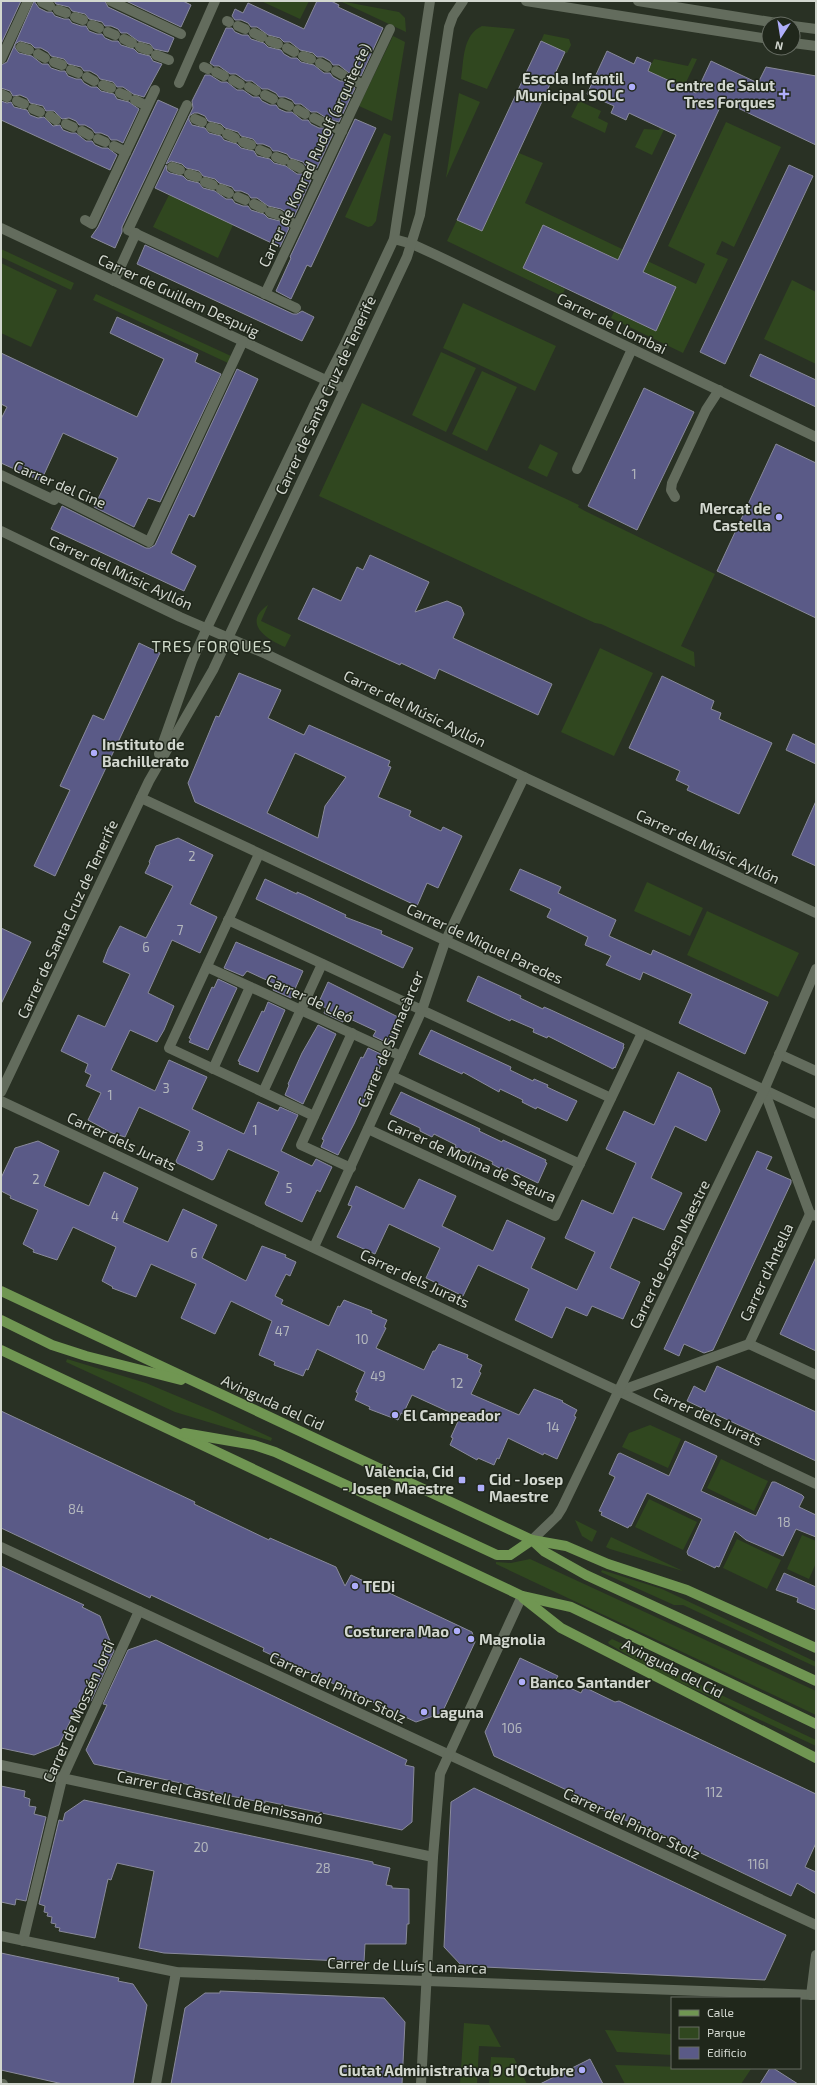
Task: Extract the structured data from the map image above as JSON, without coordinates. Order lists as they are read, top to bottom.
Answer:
{
  "streets": {
    "main road": ["Avinguda del Cid"],
    "street": [
      "Carrer de Konrad Rudolf (arquitecte)",
      "Carrer de Guillem Despuig",
      "Carrer de Llombai",
      "Carrer de Santa Cruz de Tenerife",
      "Carrer del Cine",
      "Carrer del Músic Ayllón",
      "Carrer de Miquel Paredes",
      "Carrer de Lleó",
      "Carrer de Sumacàrcer",
      "Carrer dels Jurats",
      "Carrer de Molina de Segura",
      "Carrer de Josep Maestre",
      "Carrer d'Antella",
      "Carrer del Pintor Stolz",
      "Carrer de Mossén Jordi",
      "Carrer del Castell de Benissanó",
      "Carrer de Lluís Lamarca"
    ]
  },
  "crossings": [
    ["Carrer de Guillem Despuig", "Carrer de Santa Cruz de Tenerife"],
    ["Carrer de Guillem Despuig", "Carrer del Cine"],
    ["Carrer de Llombai", "Carrer de Santa Cruz de Tenerife"],
    ["Carrer de Santa Cruz de Tenerife", "Carrer del Músic Ayllón"],
    ["Carrer de Santa Cruz de Tenerife", "Carrer de Miquel Paredes"],
    ["Carrer del Músic Ayllón", "Carrer de Sumacàrcer"],
    ["Carrer de Miquel Paredes", "Carrer de Sumacàrcer"],
    ["Carrer de Miquel Paredes", "Carrer de Molina de Segura"],
    ["Carrer de Miquel Paredes", "Carrer de Josep Maestre"],
    ["Carrer de Miquel Paredes", "Carrer d'Antella"],
    ["Carrer de Lleó", "Carrer de Sumacàrcer"],
    ["Carrer de Sumacàrcer", "Carrer dels Jurats"],
    ["Carrer de Sumacàrcer", "Carrer de Molina de Segura"],
    ["Carrer dels Jurats", "Carrer de Josep Maestre"],
    ["Carrer dels Jurats", "Carrer d'Antella"],
    ["Carrer de Josep Maestre", "Carrer d'Antella"],
    ["Carrer de Josep Maestre", "Avinguda del Cid"],
    ["Carrer del Pintor Stolz", "Carrer de Mossén Jordi"],
    ["Carrer de Mossén Jordi", "Carrer del Castell de Benissanó"],
    ["Carrer de Mossén Jordi", "Carrer de Lluís Lamarca"]
  ],
  "districts": ["TRES FORQUES"],
  "places": {
    "other": [
      "Escola Infantil Municipal SOLC",
      "Mercat de Castella",
      "Instituto de Bachillerato",
      "El Campeador",
      "TEDi",
      "Costurera Mao",
      "Magnolia",
      "Banco Santander",
      "Laguna",
      "Ciutat Administrativa 9 d'Octubre"
    ],
    "health": ["Centre de Salut Tres Forques"],
    "transit": ["València, Cid - Josep Maestre", "Cid - Josep Maestre"]
  },
  "house_numbers": [
    "1",
    "2",
    "7",
    "6",
    "3",
    "1",
    "1",
    "3",
    "2",
    "5",
    "4",
    "6",
    "47",
    "10",
    "49",
    "12",
    "14",
    "84",
    "18",
    "106",
    "112",
    "20",
    "116I",
    "28"
  ],
  "legend": ["Calle", "Parque", "Edificio"],
  "north": "bottom"
}
